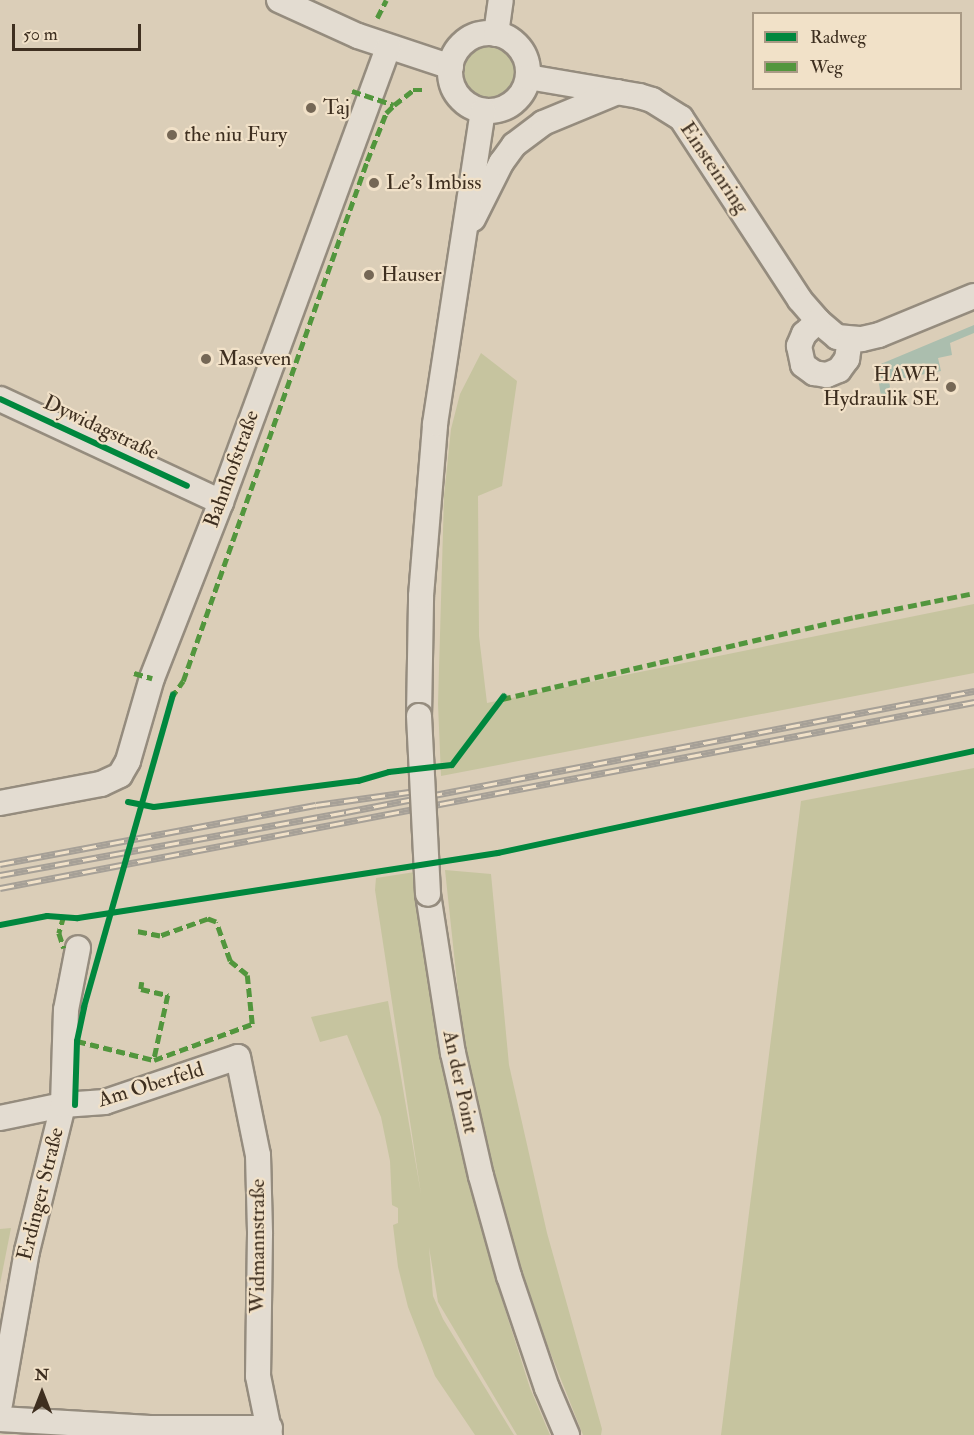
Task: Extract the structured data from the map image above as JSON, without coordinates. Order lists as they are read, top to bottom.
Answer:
{
  "streets": {
    "street": [
      "Einsteinring",
      "Dywidagstraße",
      "Bahnhofstraße",
      "An der Point",
      "Am Oberfeld",
      "Erdinger Straße",
      "Widmannstraße"
    ]
  },
  "crossings": [
    ["Einsteinring", "An der Point"],
    ["Dywidagstraße", "Bahnhofstraße"],
    ["Am Oberfeld", "Erdinger Straße"],
    ["Am Oberfeld", "Widmannstraße"]
  ],
  "places": [
    "Taj",
    "the niu Fury",
    "Le's Imbiss",
    "Hauser",
    "Maseven",
    "HAWE Hydraulik SE"
  ],
  "legend": ["Radweg", "Weg"],
  "scale_bar": "50 m",
  "north": "top"
}
